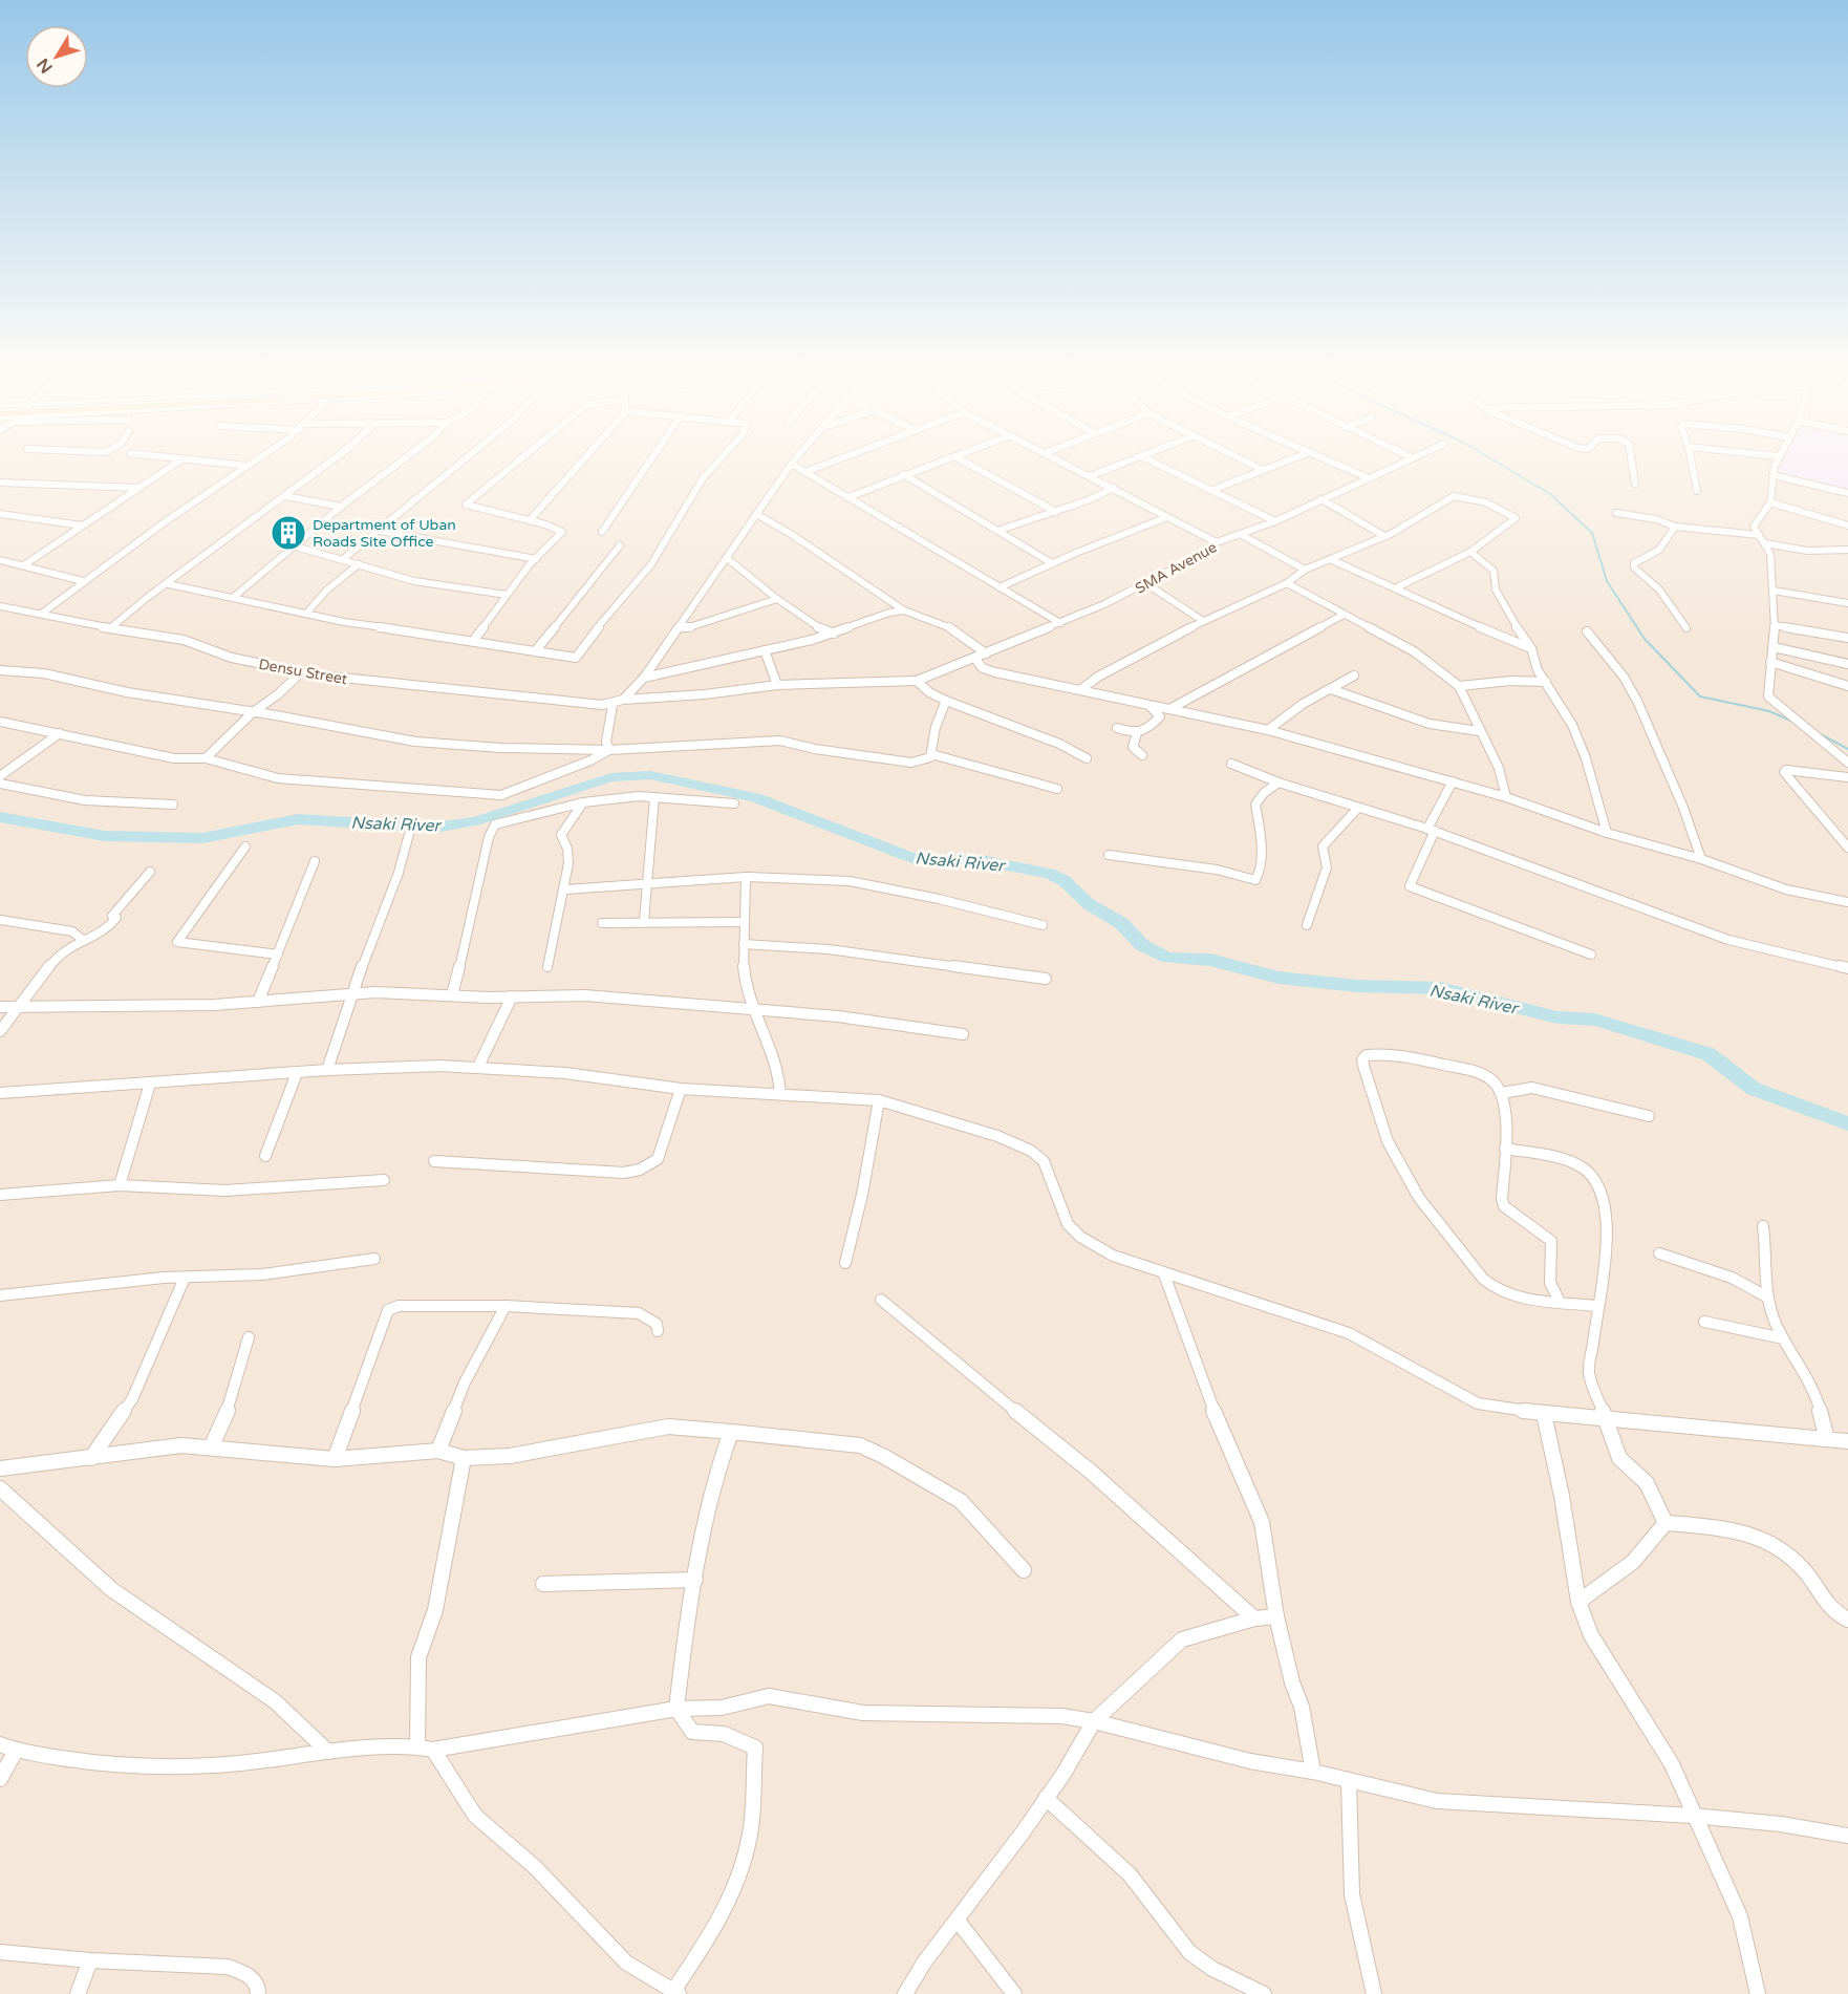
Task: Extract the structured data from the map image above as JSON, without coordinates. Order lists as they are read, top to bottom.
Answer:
{
  "streets": {
    "street": ["SMA Avenue", "Densu Street"]
  },
  "water": ["Nsaki River"],
  "places": {
    "building": ["Department of Uban Roads Site Office"]
  },
  "north": "bottom left"
}
